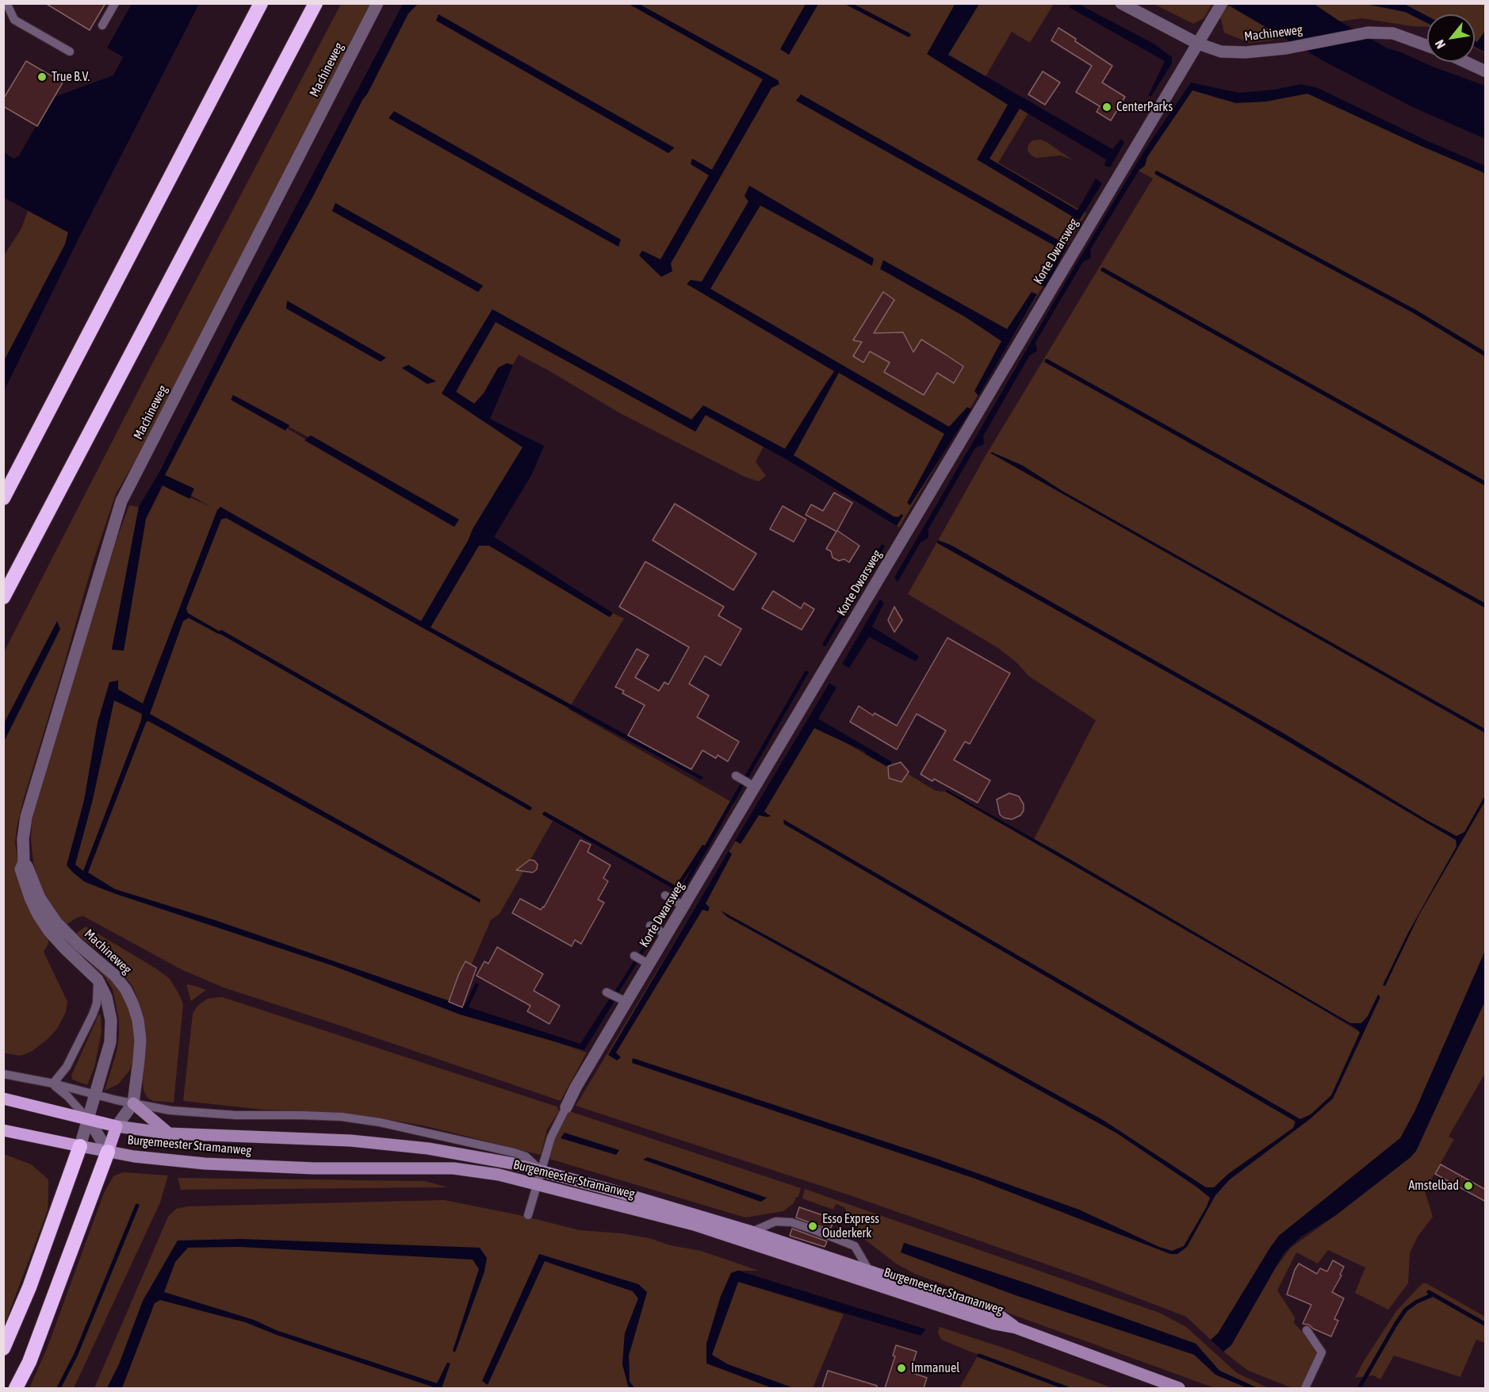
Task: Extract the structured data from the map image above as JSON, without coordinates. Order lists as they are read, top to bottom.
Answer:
{
  "streets": {
    "main road": ["Burgemeester Stramanweg"],
    "street": ["Machineweg", "Korte Dwarsweg"]
  },
  "crossings": [
    ["Machineweg", "Korte Dwarsweg"],
    ["Machineweg", "Burgemeester Stramanweg"],
    ["Korte Dwarsweg", "Burgemeester Stramanweg"]
  ],
  "places": [
    "True B.V.",
    "CenterParks",
    "Amstelbad",
    "Esso Express Ouderkerk",
    "Immanuel"
  ],
  "north": "bottom left"
}
